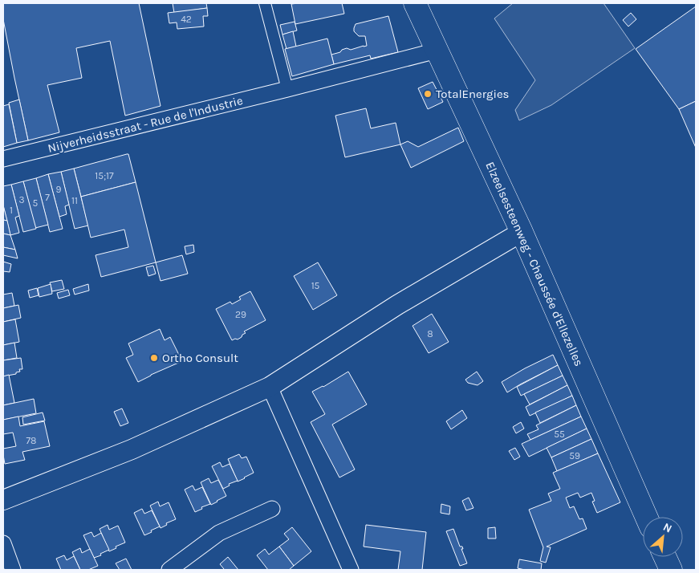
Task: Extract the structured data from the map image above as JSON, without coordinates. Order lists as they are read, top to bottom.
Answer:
{
  "streets": {
    "main road": ["Elzeelsesteenweg - Chaussée d'Ellezelles"],
    "street": ["Nijverheidsstraat - Rue de l'Industrie"]
  },
  "crossings": [
    ["Nijverheidsstraat - Rue de l'Industrie", "Elzeelsesteenweg - Chaussée d'Ellezelles"]
  ],
  "places": ["TotalEnergies", "Ortho Consult"],
  "house_numbers": [
    "42",
    "15;17",
    "9",
    "7",
    "3",
    "11",
    "5",
    "1",
    "15",
    "29",
    "8",
    "55",
    "78",
    "59"
  ],
  "north": "top right"
}
